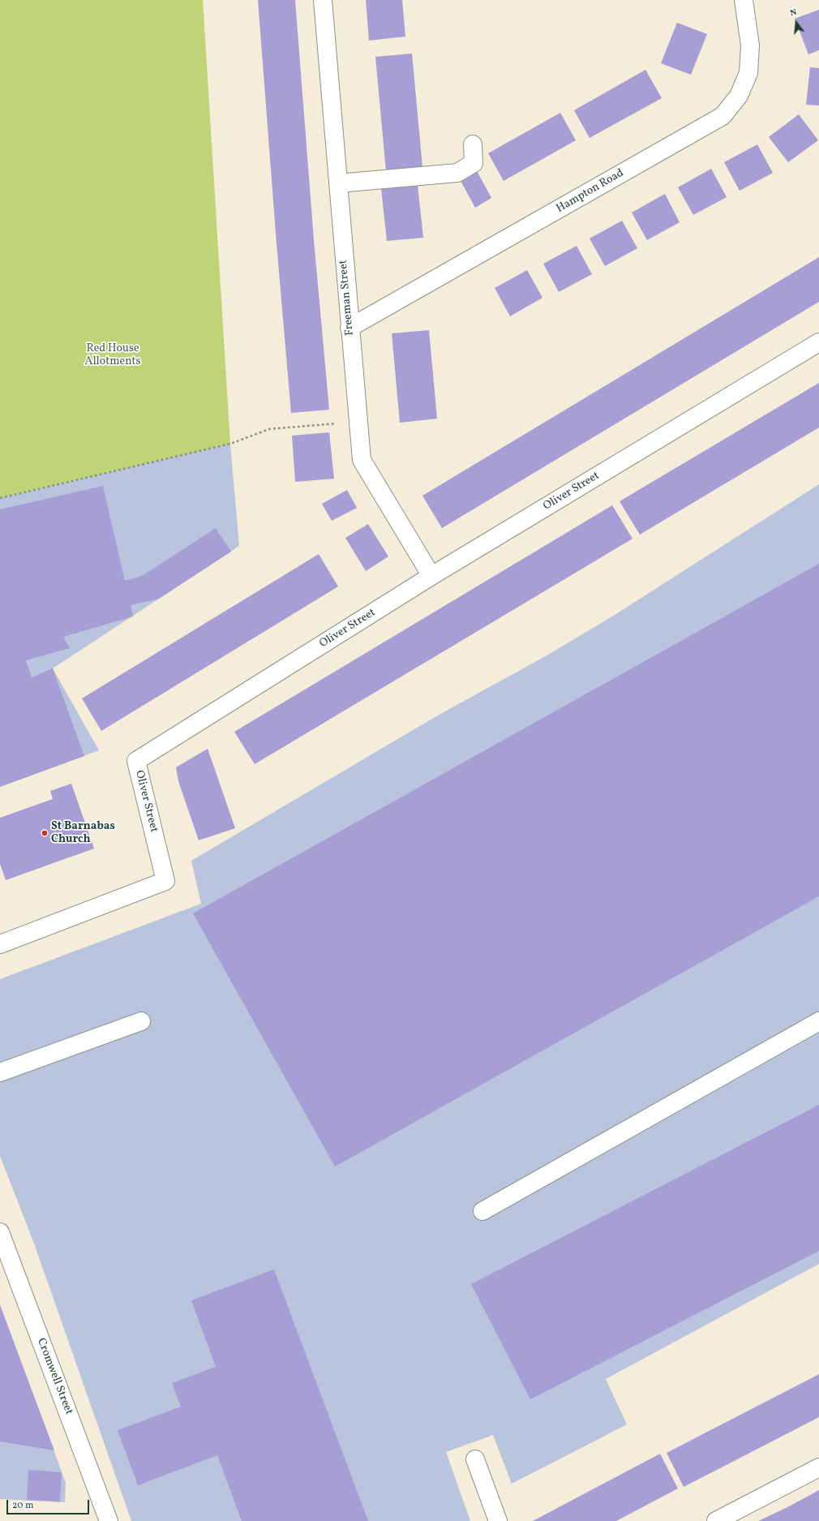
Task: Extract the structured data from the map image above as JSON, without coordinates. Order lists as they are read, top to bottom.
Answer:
{
  "streets": {
    "street": [
      "Hampton Road",
      "Freeman Street",
      "Oliver Street",
      "Cromwell Street"
    ]
  },
  "crossings": [
    ["Hampton Road", "Freeman Street"],
    ["Freeman Street", "Oliver Street"]
  ],
  "parks": ["Red House Allotments"],
  "places": ["St Barnabas Church"],
  "scale_bar": "20 m",
  "north": "top"
}
